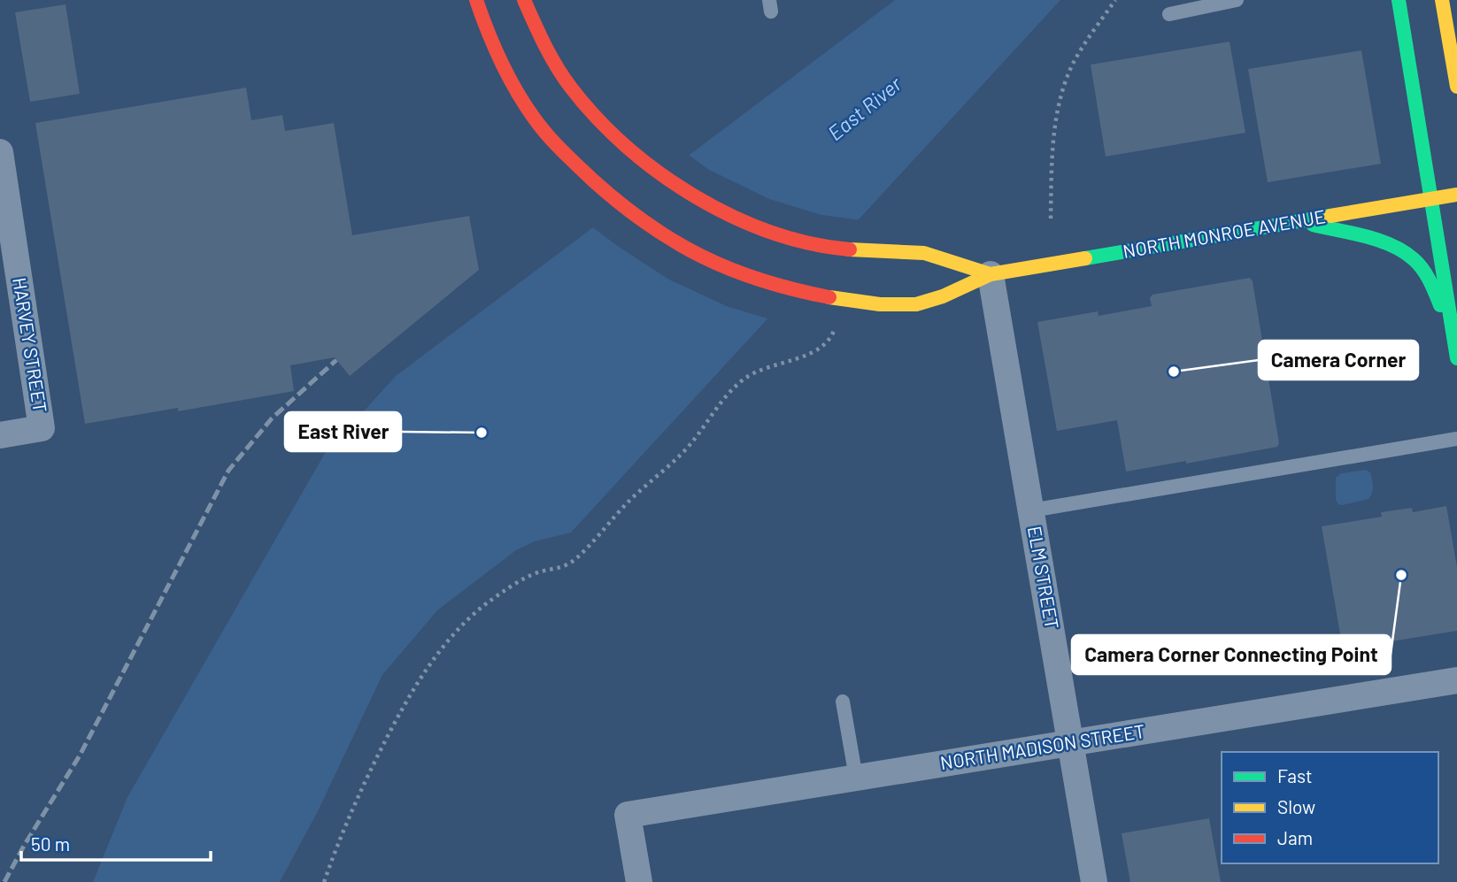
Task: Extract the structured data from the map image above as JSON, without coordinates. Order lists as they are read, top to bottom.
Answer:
{
  "streets": {
    "main road": ["NORTH MONROE AVENUE"],
    "street": ["HARVEY STREET", "ELM STREET", "NORTH MADISON STREET"]
  },
  "crossings": [
    ["NORTH MONROE AVENUE", "ELM STREET"],
    ["ELM STREET", "NORTH MADISON STREET"]
  ],
  "water": ["East River"],
  "places": ["Camera Corner", "East River", "Camera Corner Connecting Point"],
  "legend": ["Fast", "Slow", "Jam"],
  "scale_bar": "50 m"
}
